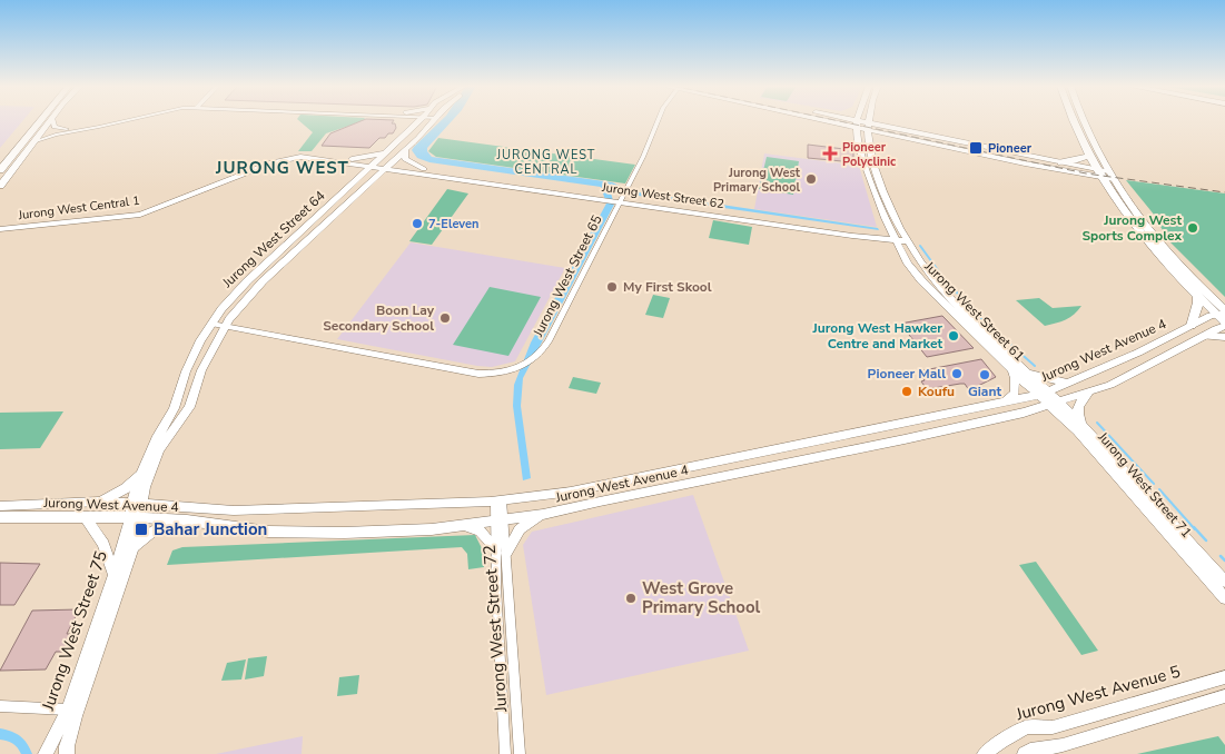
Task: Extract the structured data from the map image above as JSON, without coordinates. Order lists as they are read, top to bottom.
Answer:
{
  "streets": {
    "street": [
      "Jurong West Street 62",
      "Jurong West Central 1",
      "Jurong West Street 64",
      "Jurong West Street 65",
      "Jurong West Street 61",
      "Jurong West Avenue 4",
      "Jurong West Street 71",
      "Jurong West Street 72",
      "Jurong West Street 75",
      "Jurong West Avenue 5"
    ]
  },
  "crossings": [
    ["Jurong West Street 62", "Jurong West Central 1"],
    ["Jurong West Street 62", "Jurong West Street 64"],
    ["Jurong West Street 62", "Jurong West Street 65"],
    ["Jurong West Street 62", "Jurong West Street 61"],
    ["Jurong West Central 1", "Jurong West Street 64"],
    ["Jurong West Street 64", "Jurong West Street 65"],
    ["Jurong West Street 64", "Jurong West Avenue 4"],
    ["Jurong West Street 64", "Jurong West Street 75"],
    ["Jurong West Street 61", "Jurong West Avenue 4"],
    ["Jurong West Street 61", "Jurong West Street 71"],
    ["Jurong West Avenue 4", "Jurong West Street 71"],
    ["Jurong West Avenue 4", "Jurong West Street 72"],
    ["Jurong West Avenue 4", "Jurong West Street 75"]
  ],
  "districts": ["JURONG WEST CENTRAL", "JURONG WEST"],
  "places": {
    "transit": ["Pioneer", "Bahar Junction"],
    "health": ["Pioneer Polyclinic"],
    "other": [
      "Jurong West Primary School",
      "7-Eleven",
      "Jurong West Sports Complex",
      "My First Skool",
      "Boon Lay Secondary School",
      "Jurong West Hawker Centre and Market",
      "Pioneer Mall",
      "Giant",
      "Koufu",
      "West Grove Primary School"
    ]
  }
}
